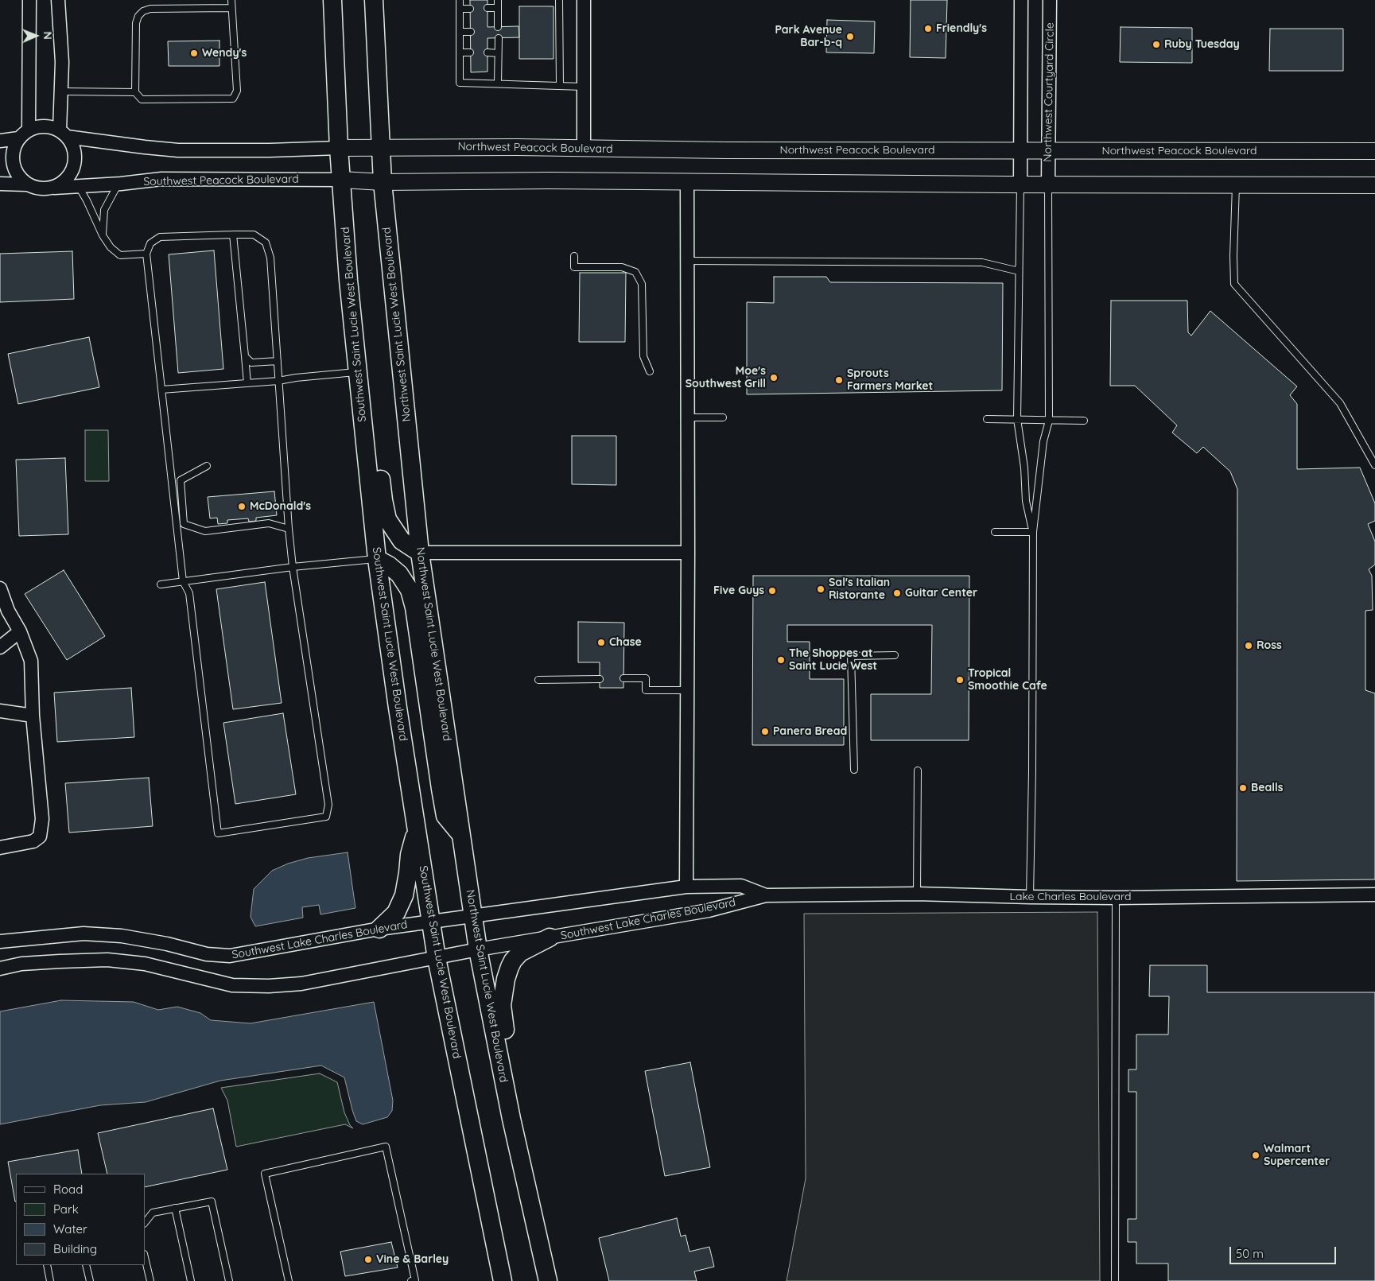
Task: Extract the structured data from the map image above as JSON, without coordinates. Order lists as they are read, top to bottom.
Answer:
{
  "streets": {
    "main road": ["Southwest Saint Lucie West Boulevard", "Northwest Saint Lucie West Boulevard"],
    "street": [
      "Northwest Courtyard Circle",
      "Northwest Peacock Boulevard",
      "Southwest Peacock Boulevard",
      "Lake Charles Boulevard",
      "Southwest Lake Charles Boulevard"
    ]
  },
  "crossings": [
    ["Northwest Courtyard Circle", "Northwest Peacock Boulevard"],
    ["Northwest Peacock Boulevard", "Southwest Saint Lucie West Boulevard"],
    ["Northwest Peacock Boulevard", "Northwest Saint Lucie West Boulevard"],
    ["Southwest Peacock Boulevard", "Southwest Saint Lucie West Boulevard"],
    ["Southwest Saint Lucie West Boulevard", "Southwest Lake Charles Boulevard"],
    ["Northwest Saint Lucie West Boulevard", "Southwest Lake Charles Boulevard"],
    ["Lake Charles Boulevard", "Southwest Lake Charles Boulevard"]
  ],
  "places": [
    "Friendly's",
    "Park Avenue Bar-b-q",
    "Ruby Tuesday",
    "Wendy's",
    "Moe's Southwest Grill",
    "Sprouts Farmers Market",
    "McDonald's",
    "Sal's Italian Ristorante",
    "Five Guys",
    "Guitar Center",
    "Chase",
    "Ross",
    "The Shoppes at Saint Lucie West",
    "Tropical Smoothie Cafe",
    "Panera Bread",
    "Bealls",
    "Walmart Supercenter",
    "Vine & Barley"
  ],
  "legend": [
    "Road",
    "Park",
    "Water",
    "Building"
  ],
  "scale_bar": "50 m",
  "north": "right"
}
